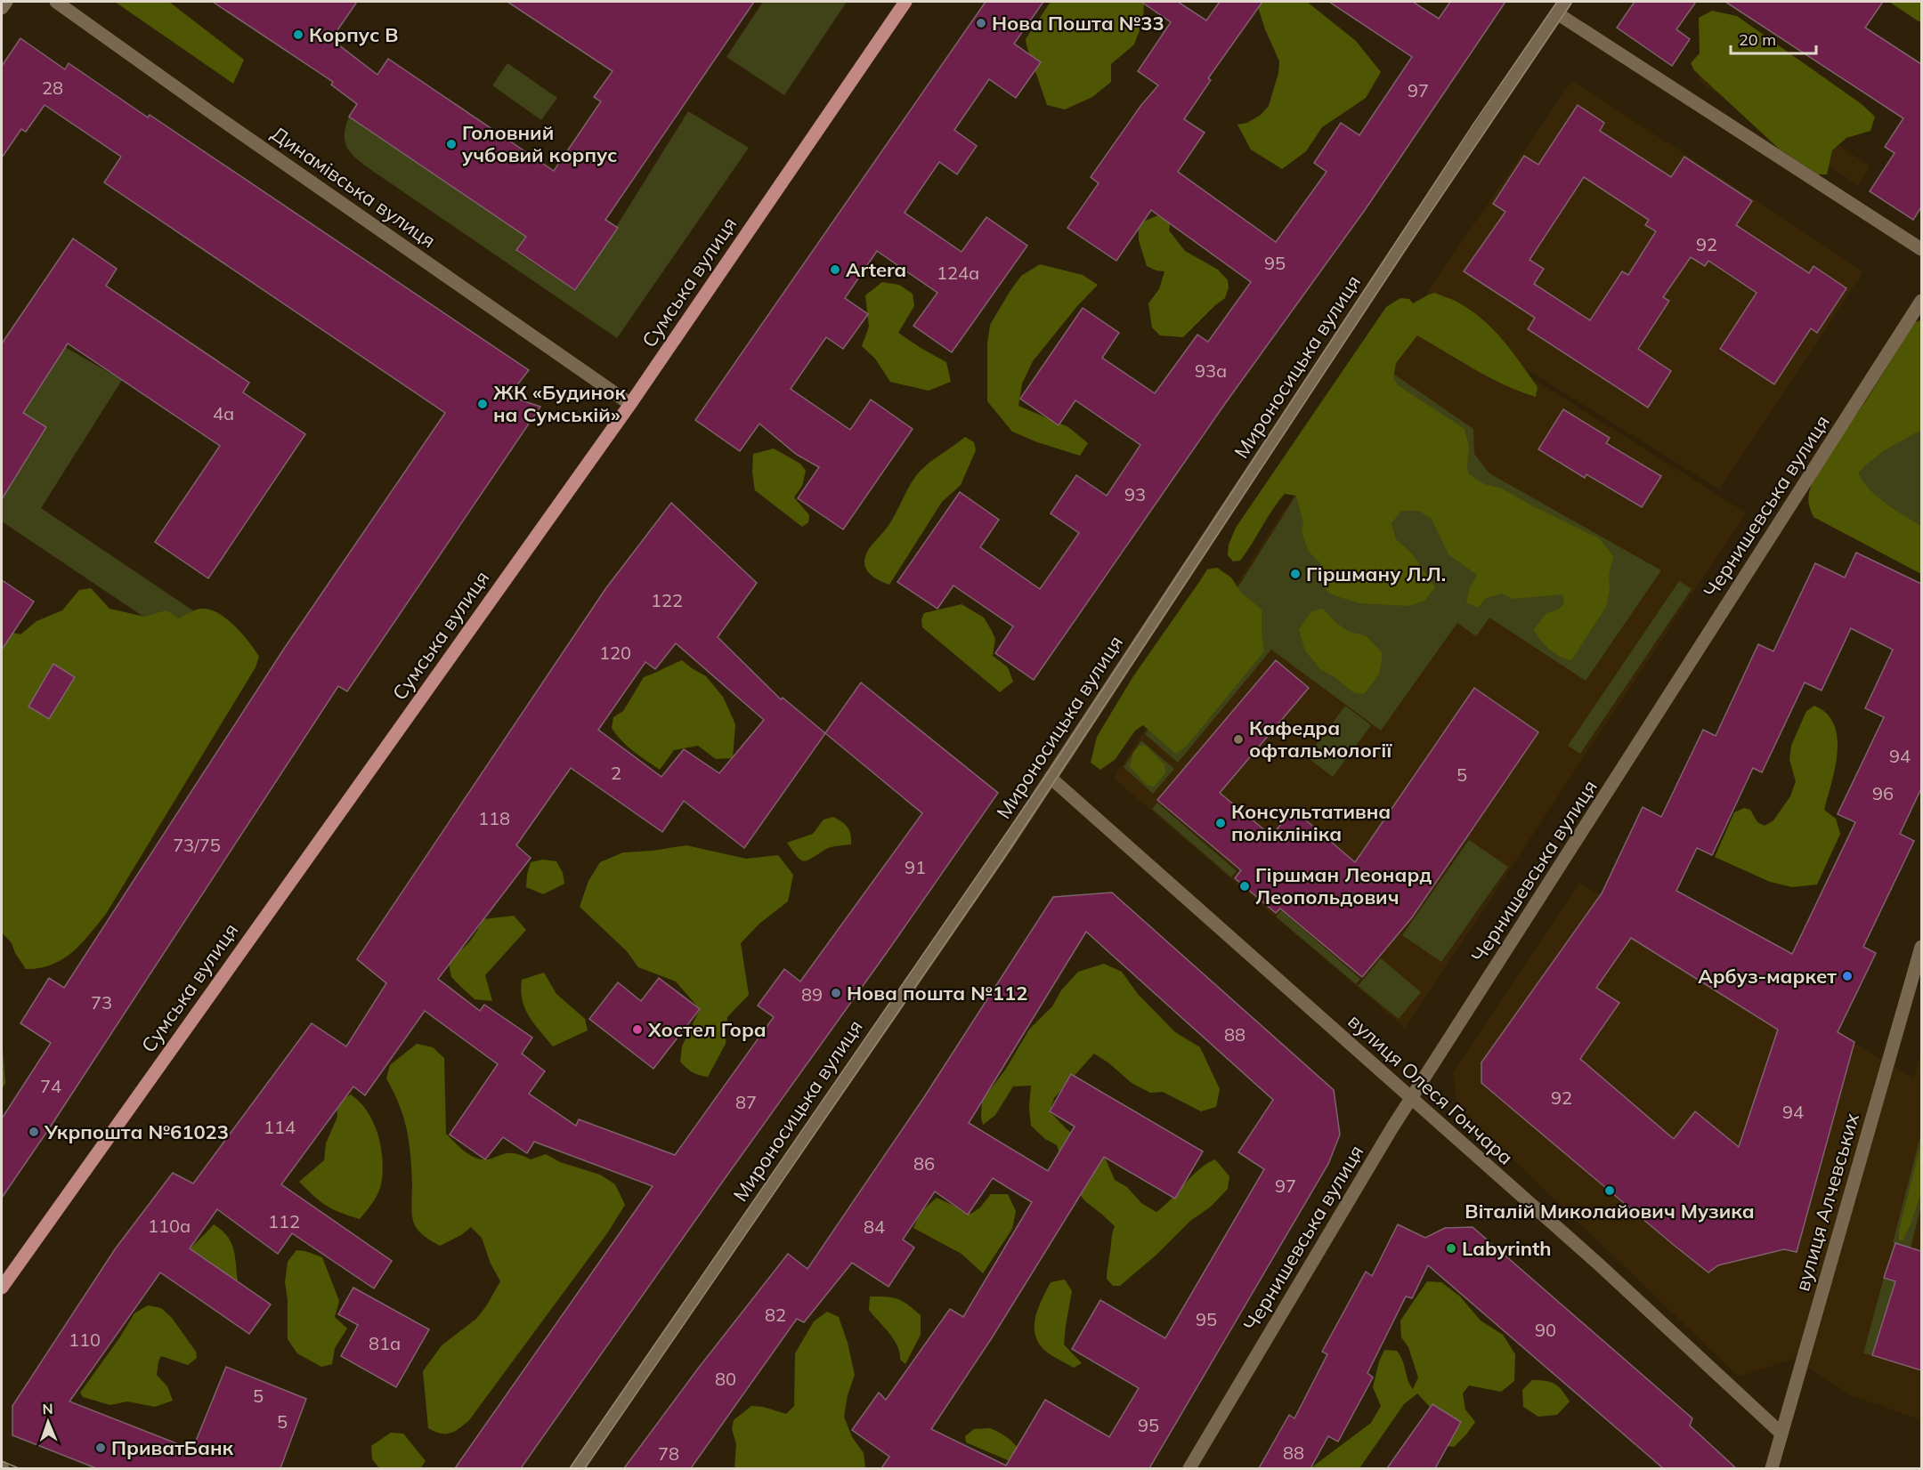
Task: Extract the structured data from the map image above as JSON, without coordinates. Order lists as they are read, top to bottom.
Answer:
{
  "streets": {
    "main road": ["Сумська вулиця"],
    "street": [
      "Динамівська вулиця",
      "Мироносицька вулиця",
      "Чернишевська вулиця",
      "вулиця Олеся Гончара",
      "вулиця Алчевських"
    ]
  },
  "crossings": [
    ["Динамівська вулиця", "Сумська вулиця"],
    ["Мироносицька вулиця", "вулиця Олеся Гончара"],
    ["Чернишевська вулиця", "вулиця Олеся Гончара"],
    ["вулиця Олеся Гончара", "вулиця Алчевських"]
  ],
  "places": [
    "Нова Пошта №33",
    "Корпус В",
    "Головний учбовий корпус",
    "Artera",
    "ЖК «Будинок на Сумській»",
    "Гіршману Л.Л.",
    "Кафедра офтальмології",
    "Консультативна поліклініка",
    "Гіршман Леонард Леопольдович",
    "Арбуз-маркет",
    "Нова пошта №112",
    "Хостел Гора",
    "Укрпошта №61023",
    "Віталій Миколайович Музика",
    "Labyrinth",
    "ПриватБанк"
  ],
  "house_numbers": [
    "28",
    "97",
    "92",
    "95",
    "124а",
    "93а",
    "4а",
    "93",
    "122",
    "120",
    "94",
    "2",
    "5",
    "96",
    "118",
    "73/75",
    "91",
    "89",
    "73",
    "88",
    "74",
    "92",
    "87",
    "94",
    "114",
    "86",
    "97",
    "112",
    "110а",
    "84",
    "82",
    "95",
    "90",
    "110",
    "81а",
    "80",
    "5",
    "5",
    "95",
    "88",
    "78"
  ],
  "scale_bar": "20 m",
  "north": "top"
}
